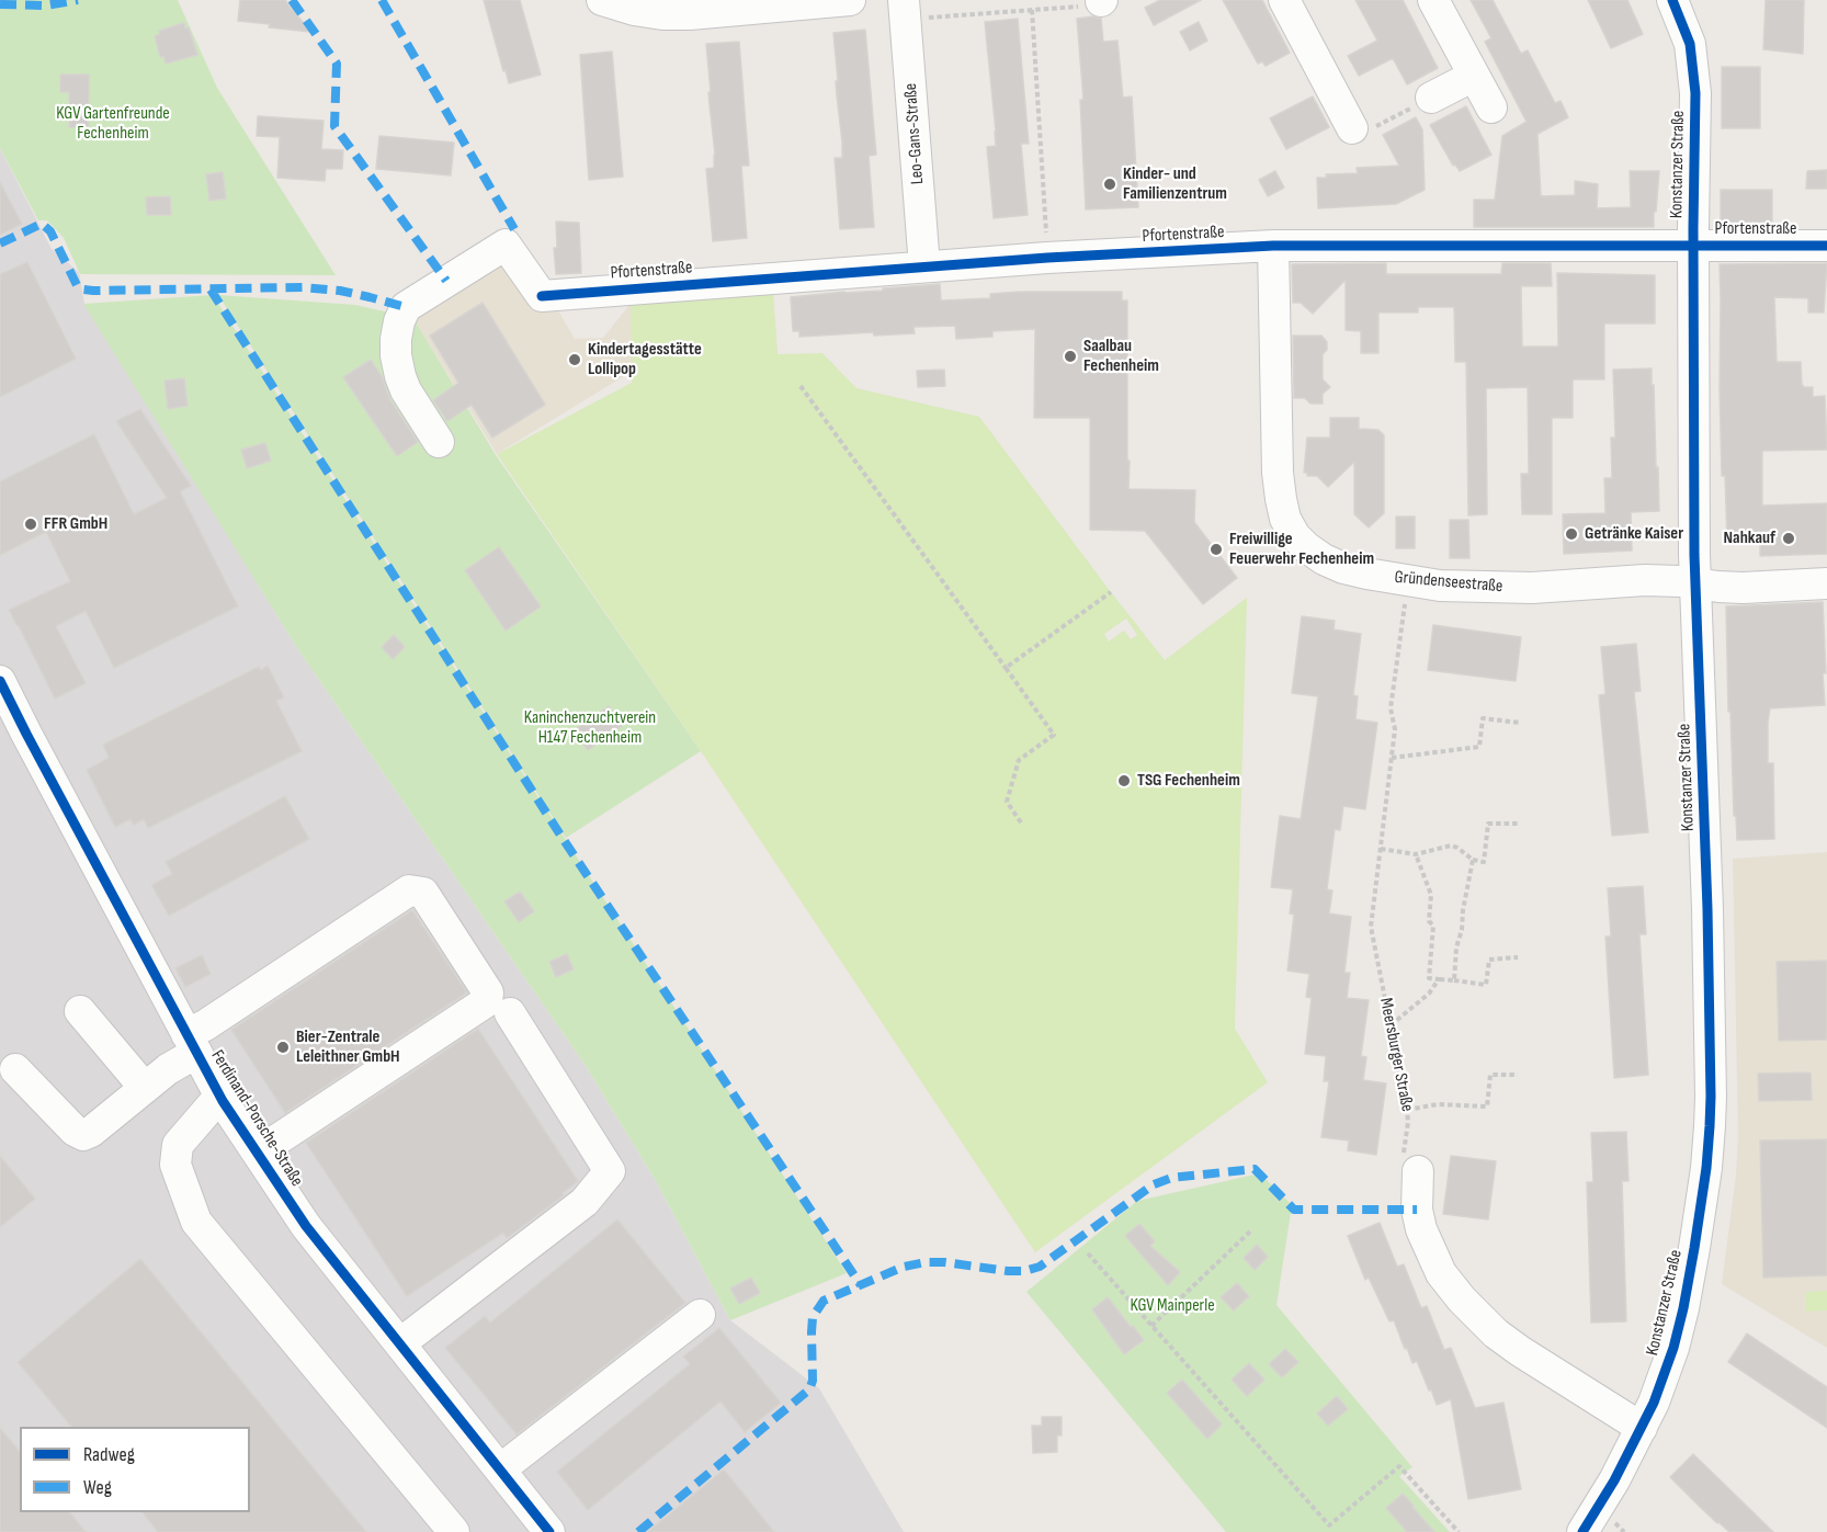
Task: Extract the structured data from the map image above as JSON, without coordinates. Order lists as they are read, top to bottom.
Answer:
{
  "streets": {
    "street": [
      "Leo-Gans-Straße",
      "Konstanzer Straße",
      "Pfortenstraße",
      "Gründenseestraße",
      "Ferdinand-Porsche-Straße"
    ],
    "path": ["Meersburger Straße"]
  },
  "crossings": [
    ["Leo-Gans-Straße", "Pfortenstraße"],
    ["Konstanzer Straße", "Pfortenstraße"],
    ["Konstanzer Straße", "Gründenseestraße"],
    ["Pfortenstraße", "Gründenseestraße"],
    ["Gründenseestraße", "Meersburger Straße"]
  ],
  "parks": ["KGV Gartenfreunde Fechenheim", "Kaninchenzuchtverein H147 Fechenheim", "KGV Mainperle"],
  "places": [
    "Kinder- und Familienzentrum",
    "Saalbau Fechenheim",
    "Kindertagesstätte Lollipop",
    "FFR GmbH",
    "Getränke Kaiser",
    "Nahkauf",
    "Freiwillige Feuerwehr Fechenheim",
    "TSG Fechenheim",
    "Bier-Zentrale Leleithner GmbH"
  ],
  "legend": ["Radweg", "Weg"]
}
